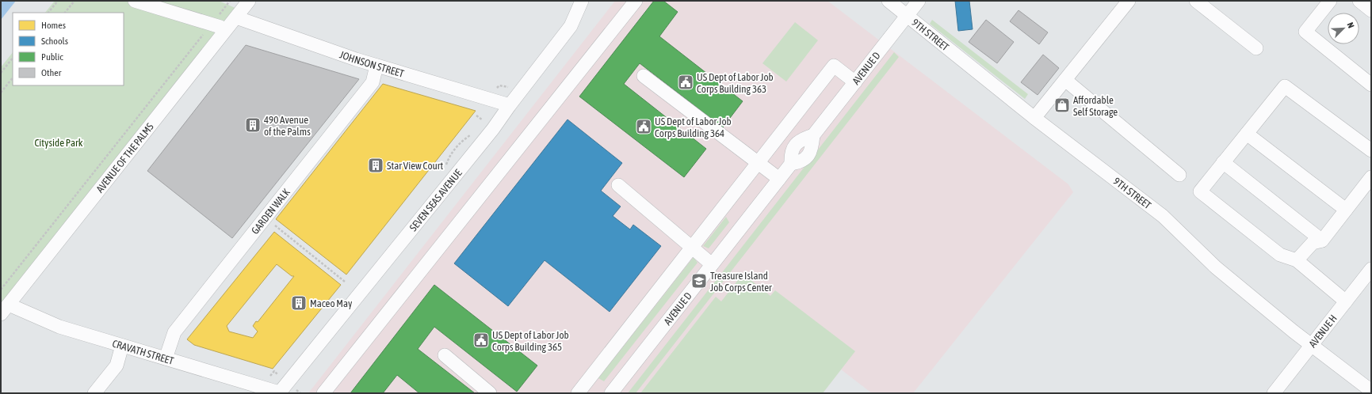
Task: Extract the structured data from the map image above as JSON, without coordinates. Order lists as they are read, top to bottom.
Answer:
{
  "streets": {
    "street": [
      "9TH STREET",
      "JOHNSON STREET",
      "AVENUE D",
      "AVENUE OF THE PALMS",
      "SEVEN SEAS AVENUE",
      "GARDEN WALK",
      "AVENUE H",
      "CRAVATH STREET"
    ]
  },
  "crossings": [
    ["9TH STREET", "AVENUE D"],
    ["9TH STREET", "AVENUE H"],
    ["JOHNSON STREET", "AVENUE OF THE PALMS"],
    ["JOHNSON STREET", "SEVEN SEAS AVENUE"],
    ["JOHNSON STREET", "GARDEN WALK"],
    ["AVENUE OF THE PALMS", "CRAVATH STREET"],
    ["SEVEN SEAS AVENUE", "CRAVATH STREET"],
    ["GARDEN WALK", "CRAVATH STREET"]
  ],
  "parks": ["Cityside Park"],
  "places": {
    "public building": ["US Dept of Labor Job Corps Building 363", "US Dept of Labor Job Corps Building 364", "US Dept of Labor Job Corps Building 365"],
    "shop": ["Affordable Self Storage"],
    "building": ["490 Avenue of the Palms", "Star View Court", "Maceo May"],
    "school or university": ["Treasure Island Job Corps Center"]
  },
  "legend": [
    "Homes",
    "Schools",
    "Public",
    "Other"
  ],
  "north": "top right"
}
